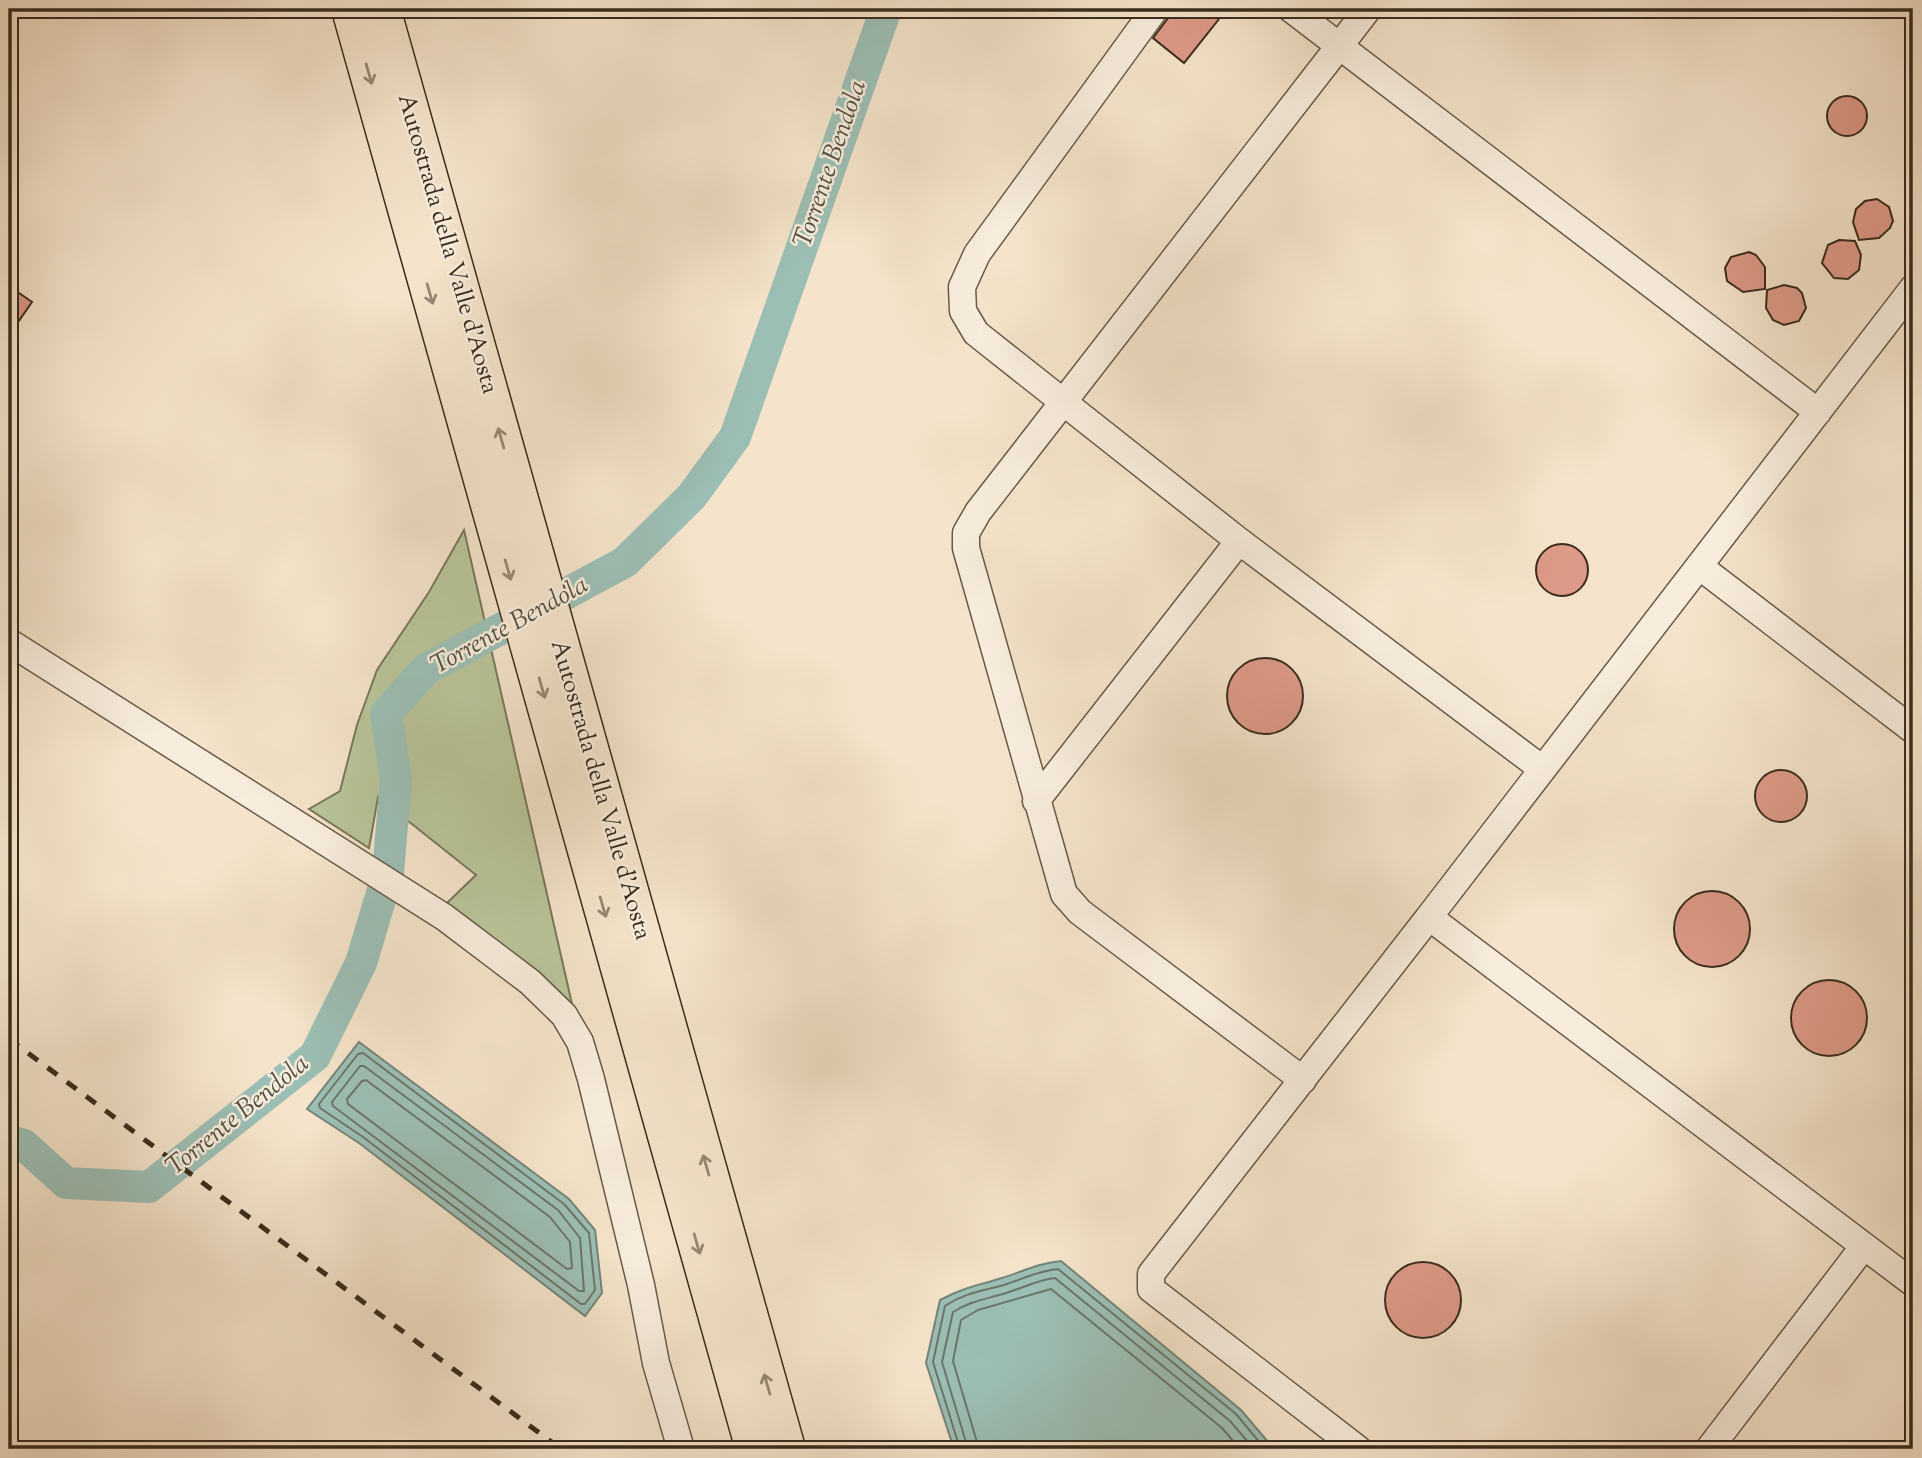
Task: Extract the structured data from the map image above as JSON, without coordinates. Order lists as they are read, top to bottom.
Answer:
{
  "streets": {
    "highway": ["Autostrada della Valle d'Aosta"]
  },
  "water": ["Torrente Bendola"]
}
